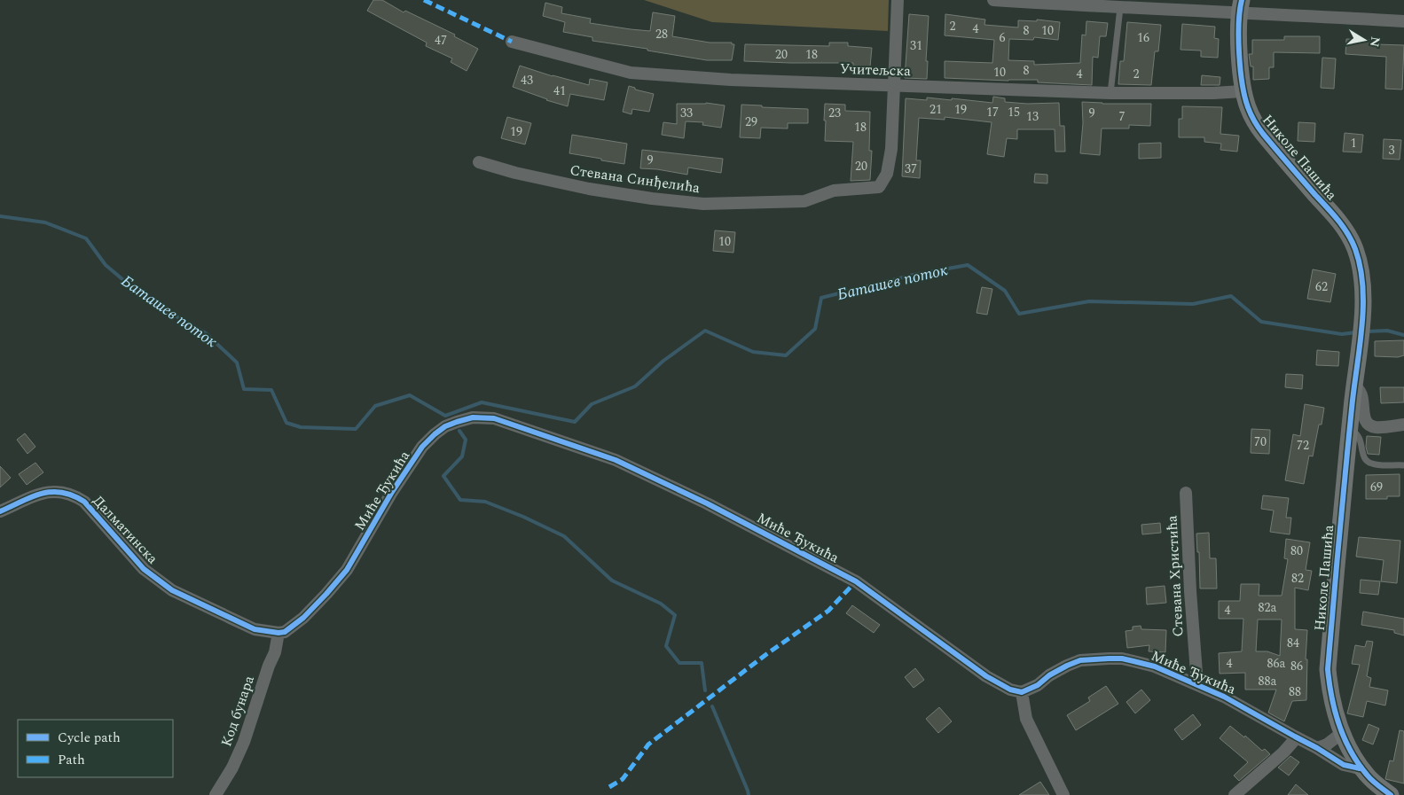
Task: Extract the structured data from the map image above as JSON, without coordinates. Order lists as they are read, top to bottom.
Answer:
{
  "streets": {
    "street": [
      "Учитељска",
      "Николе Пашића",
      "Стевана Синђелића",
      "Миће Ђукића",
      "Далматинска",
      "Стевана Христића",
      "Код бунара"
    ]
  },
  "crossings": [
    ["Учитељска", "Николе Пашића"],
    ["Учитељска", "Стевана Синђелића"],
    ["Николе Пашића", "Миће Ђукића"],
    ["Миће Ђукића", "Далматинска"],
    ["Миће Ђукића", "Стевана Христића"],
    ["Миће Ђукића", "Код бунара"],
    ["Далматинска", "Код бунара"]
  ],
  "water": ["Баташев поток"],
  "house_numbers": [
    "2",
    "4",
    "8",
    "10",
    "28",
    "6",
    "16",
    "47",
    "31",
    "20",
    "18",
    "8",
    "10",
    "4",
    "2",
    "43",
    "41",
    "21",
    "19",
    "17",
    "15",
    "33",
    "23",
    "9",
    "13",
    "7",
    "29",
    "18",
    "19",
    "1",
    "3",
    "9",
    "20",
    "37",
    "10",
    "62",
    "70",
    "72",
    "69",
    "80",
    "82",
    "82a",
    "4",
    "84",
    "4",
    "86a",
    "86",
    "88a",
    "88"
  ],
  "legend": ["Cycle path", "Path"],
  "north": "right"
}
